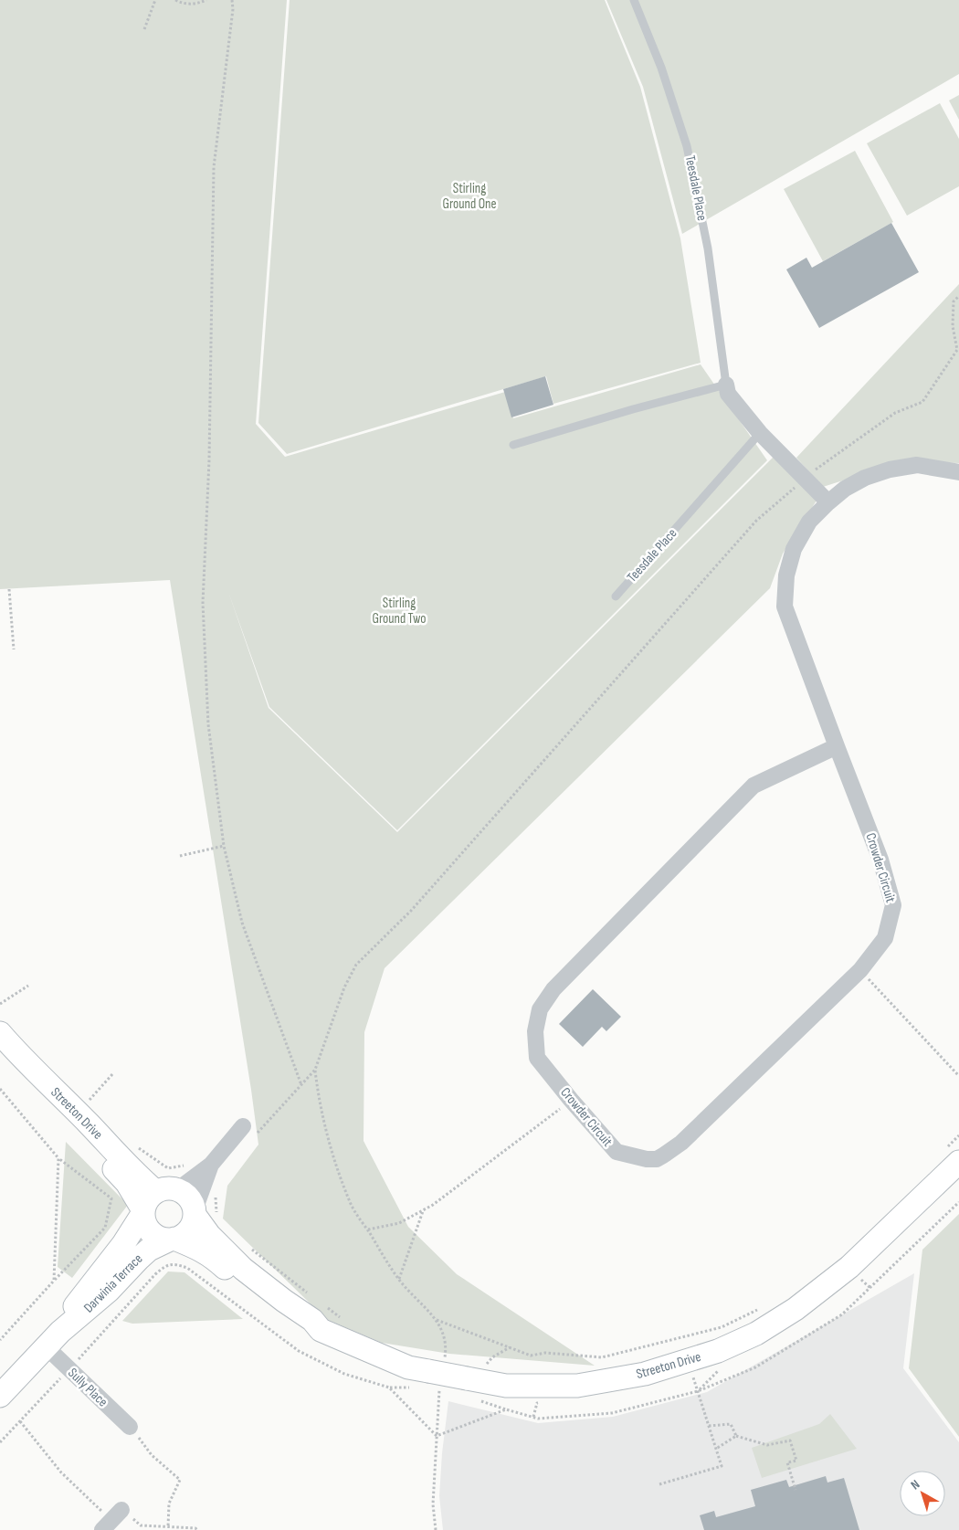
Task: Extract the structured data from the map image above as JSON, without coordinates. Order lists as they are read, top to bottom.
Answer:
{
  "streets": {
    "main road": ["Streeton Drive", "Darwinia Terrace"],
    "street": ["Teesdale Place", "Crowder Circuit", "Sully Place"]
  },
  "crossings": [
    ["Teesdale Place", "Crowder Circuit"],
    ["Streeton Drive", "Darwinia Terrace"],
    ["Darwinia Terrace", "Sully Place"]
  ],
  "parks": ["Stirling Ground One", "Stirling Ground Two"],
  "north": "top left"
}
